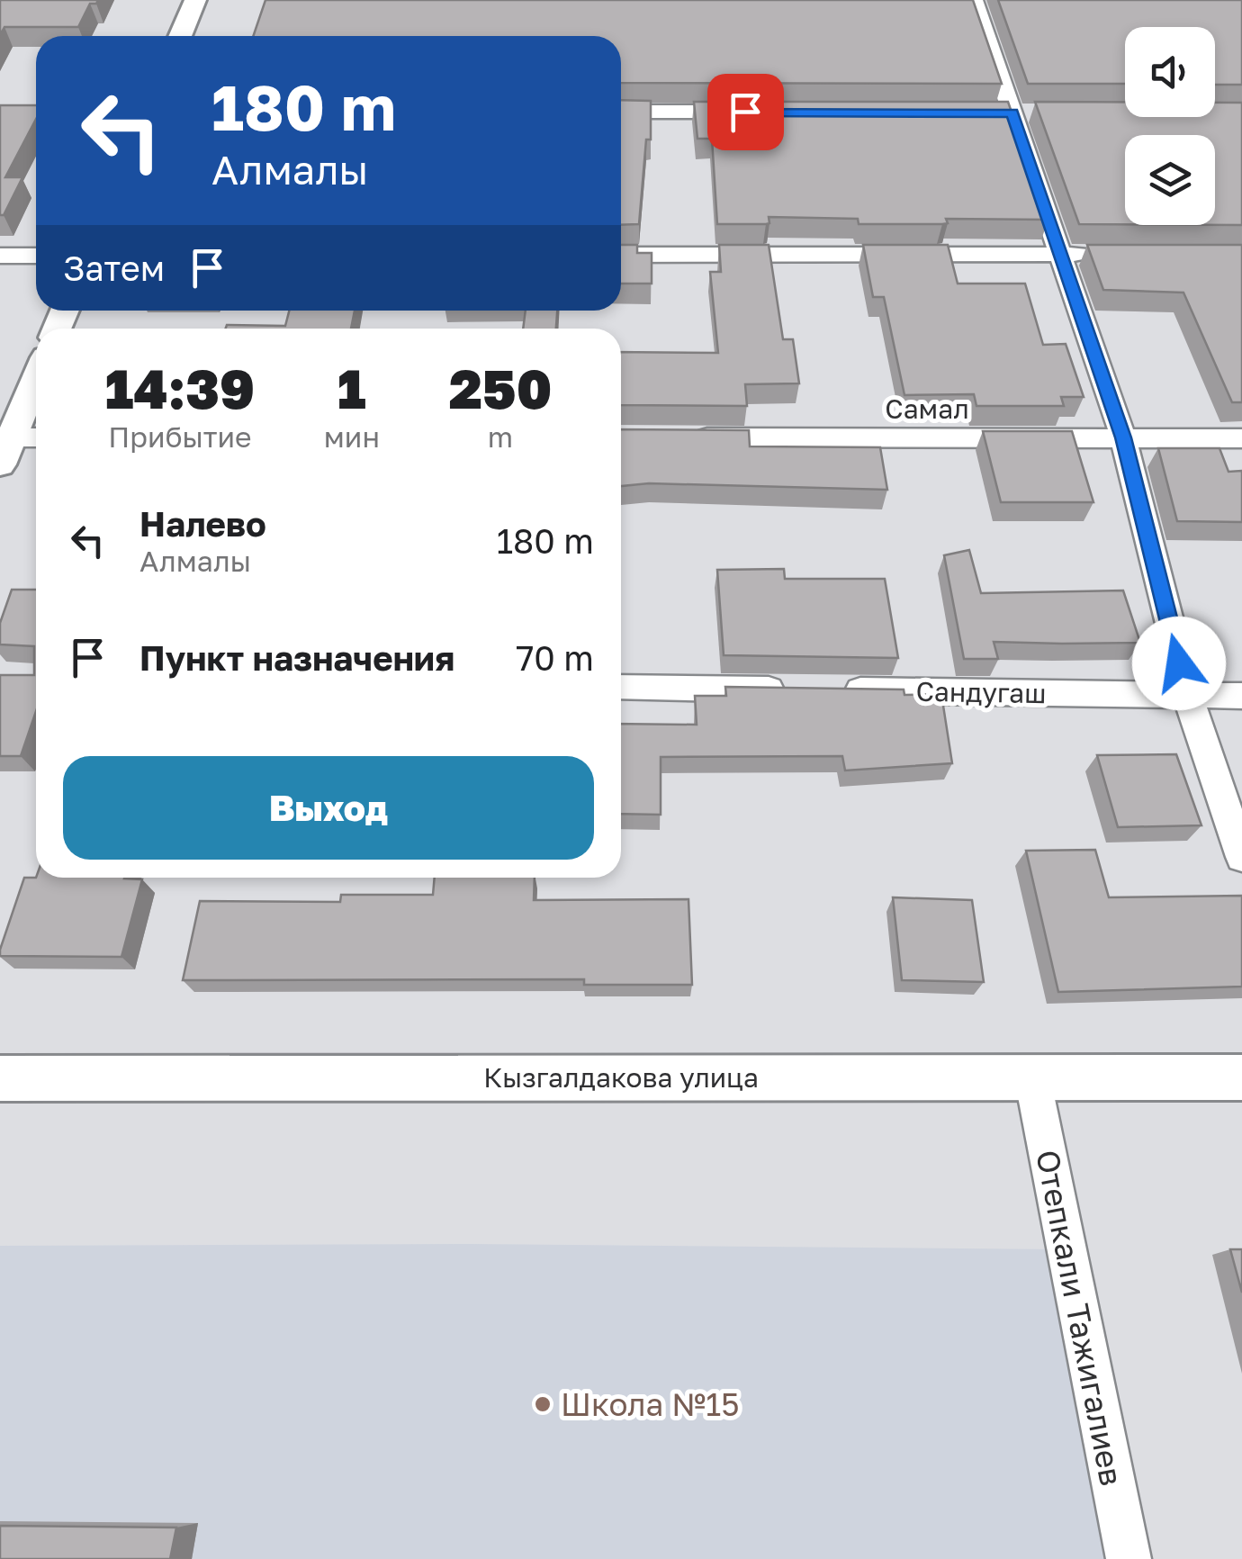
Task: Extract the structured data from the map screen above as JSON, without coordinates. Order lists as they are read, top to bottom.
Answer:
{
  "streets": {
    "street": [
      "Самал",
      "Сандугаш",
      "Кызгалдакова улица",
      "Отепкали Тажигалиев"
    ]
  },
  "crossings": [
    ["Кызгалдакова улица", "Отепкали Тажигалиев"]
  ],
  "places": ["Школа №15"],
  "page": {
    "turn": ["180 m", "Алмалы"],
    "then": "Затем",
    "eta": [
      "14:39",
      "Прибытие",
      "1",
      "мин",
      "250",
      "m"
    ],
    "list": [
      {
        "name": "Налево",
        "note": "Алмалы",
        "value": "180 m"
      },
      {
        "name": "Пункт назначения",
        "value": "70 m"
      }
    ],
    "buttons": "Выход"
  }
}
